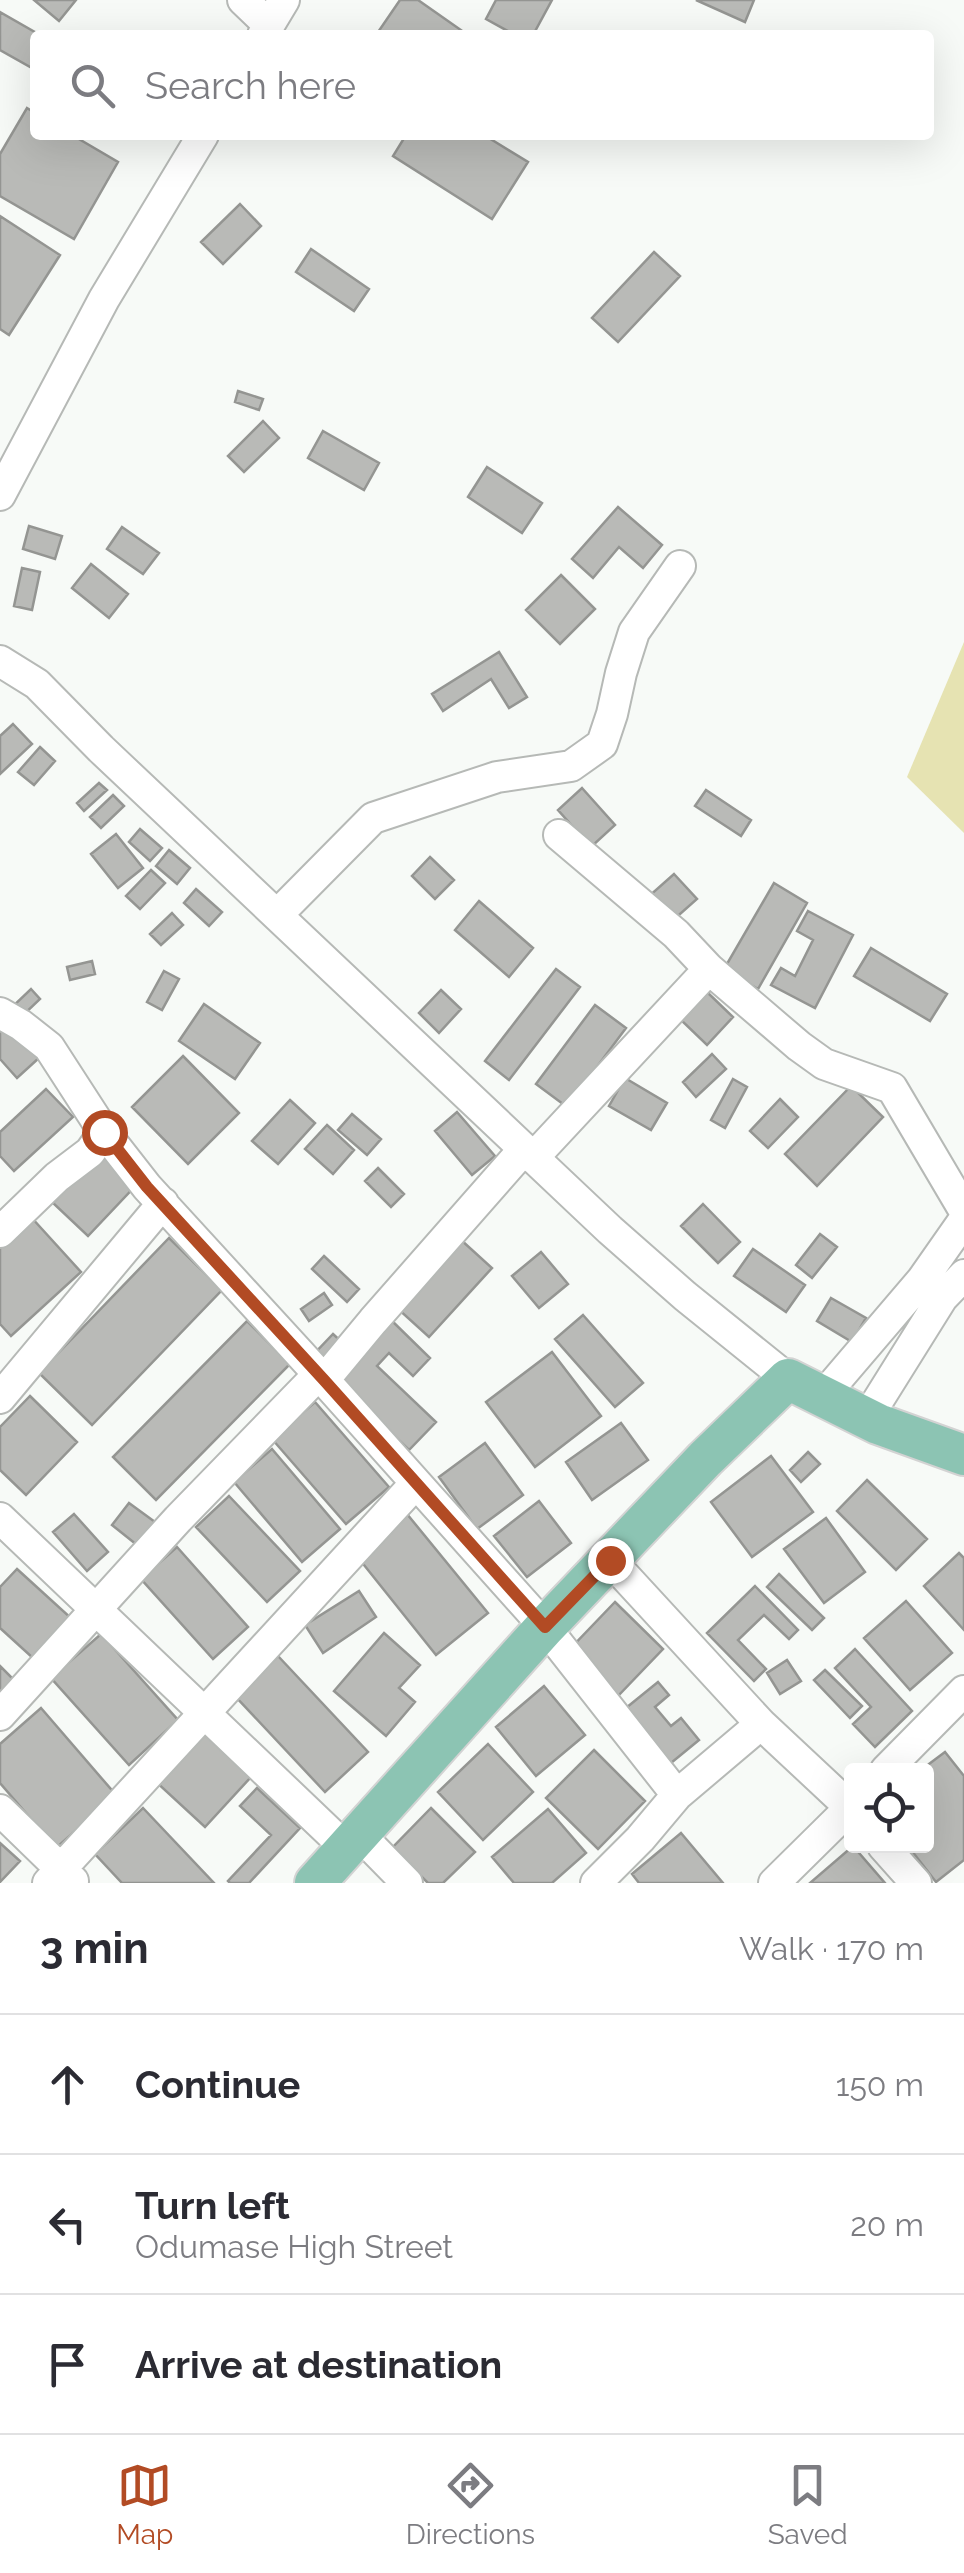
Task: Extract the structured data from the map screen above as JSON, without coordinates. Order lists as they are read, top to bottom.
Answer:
{
  "page": {
    "search": "Search here",
    "heading": ["3 min", "Walk · 170 m"],
    "list": [
      ["Continue", "150 m"],
      ["Turn left", "Odumase High Street", "20 m"],
      "Arrive at destination"
    ],
    "nav": ["Map", "Directions", "Saved"]
  }
}
